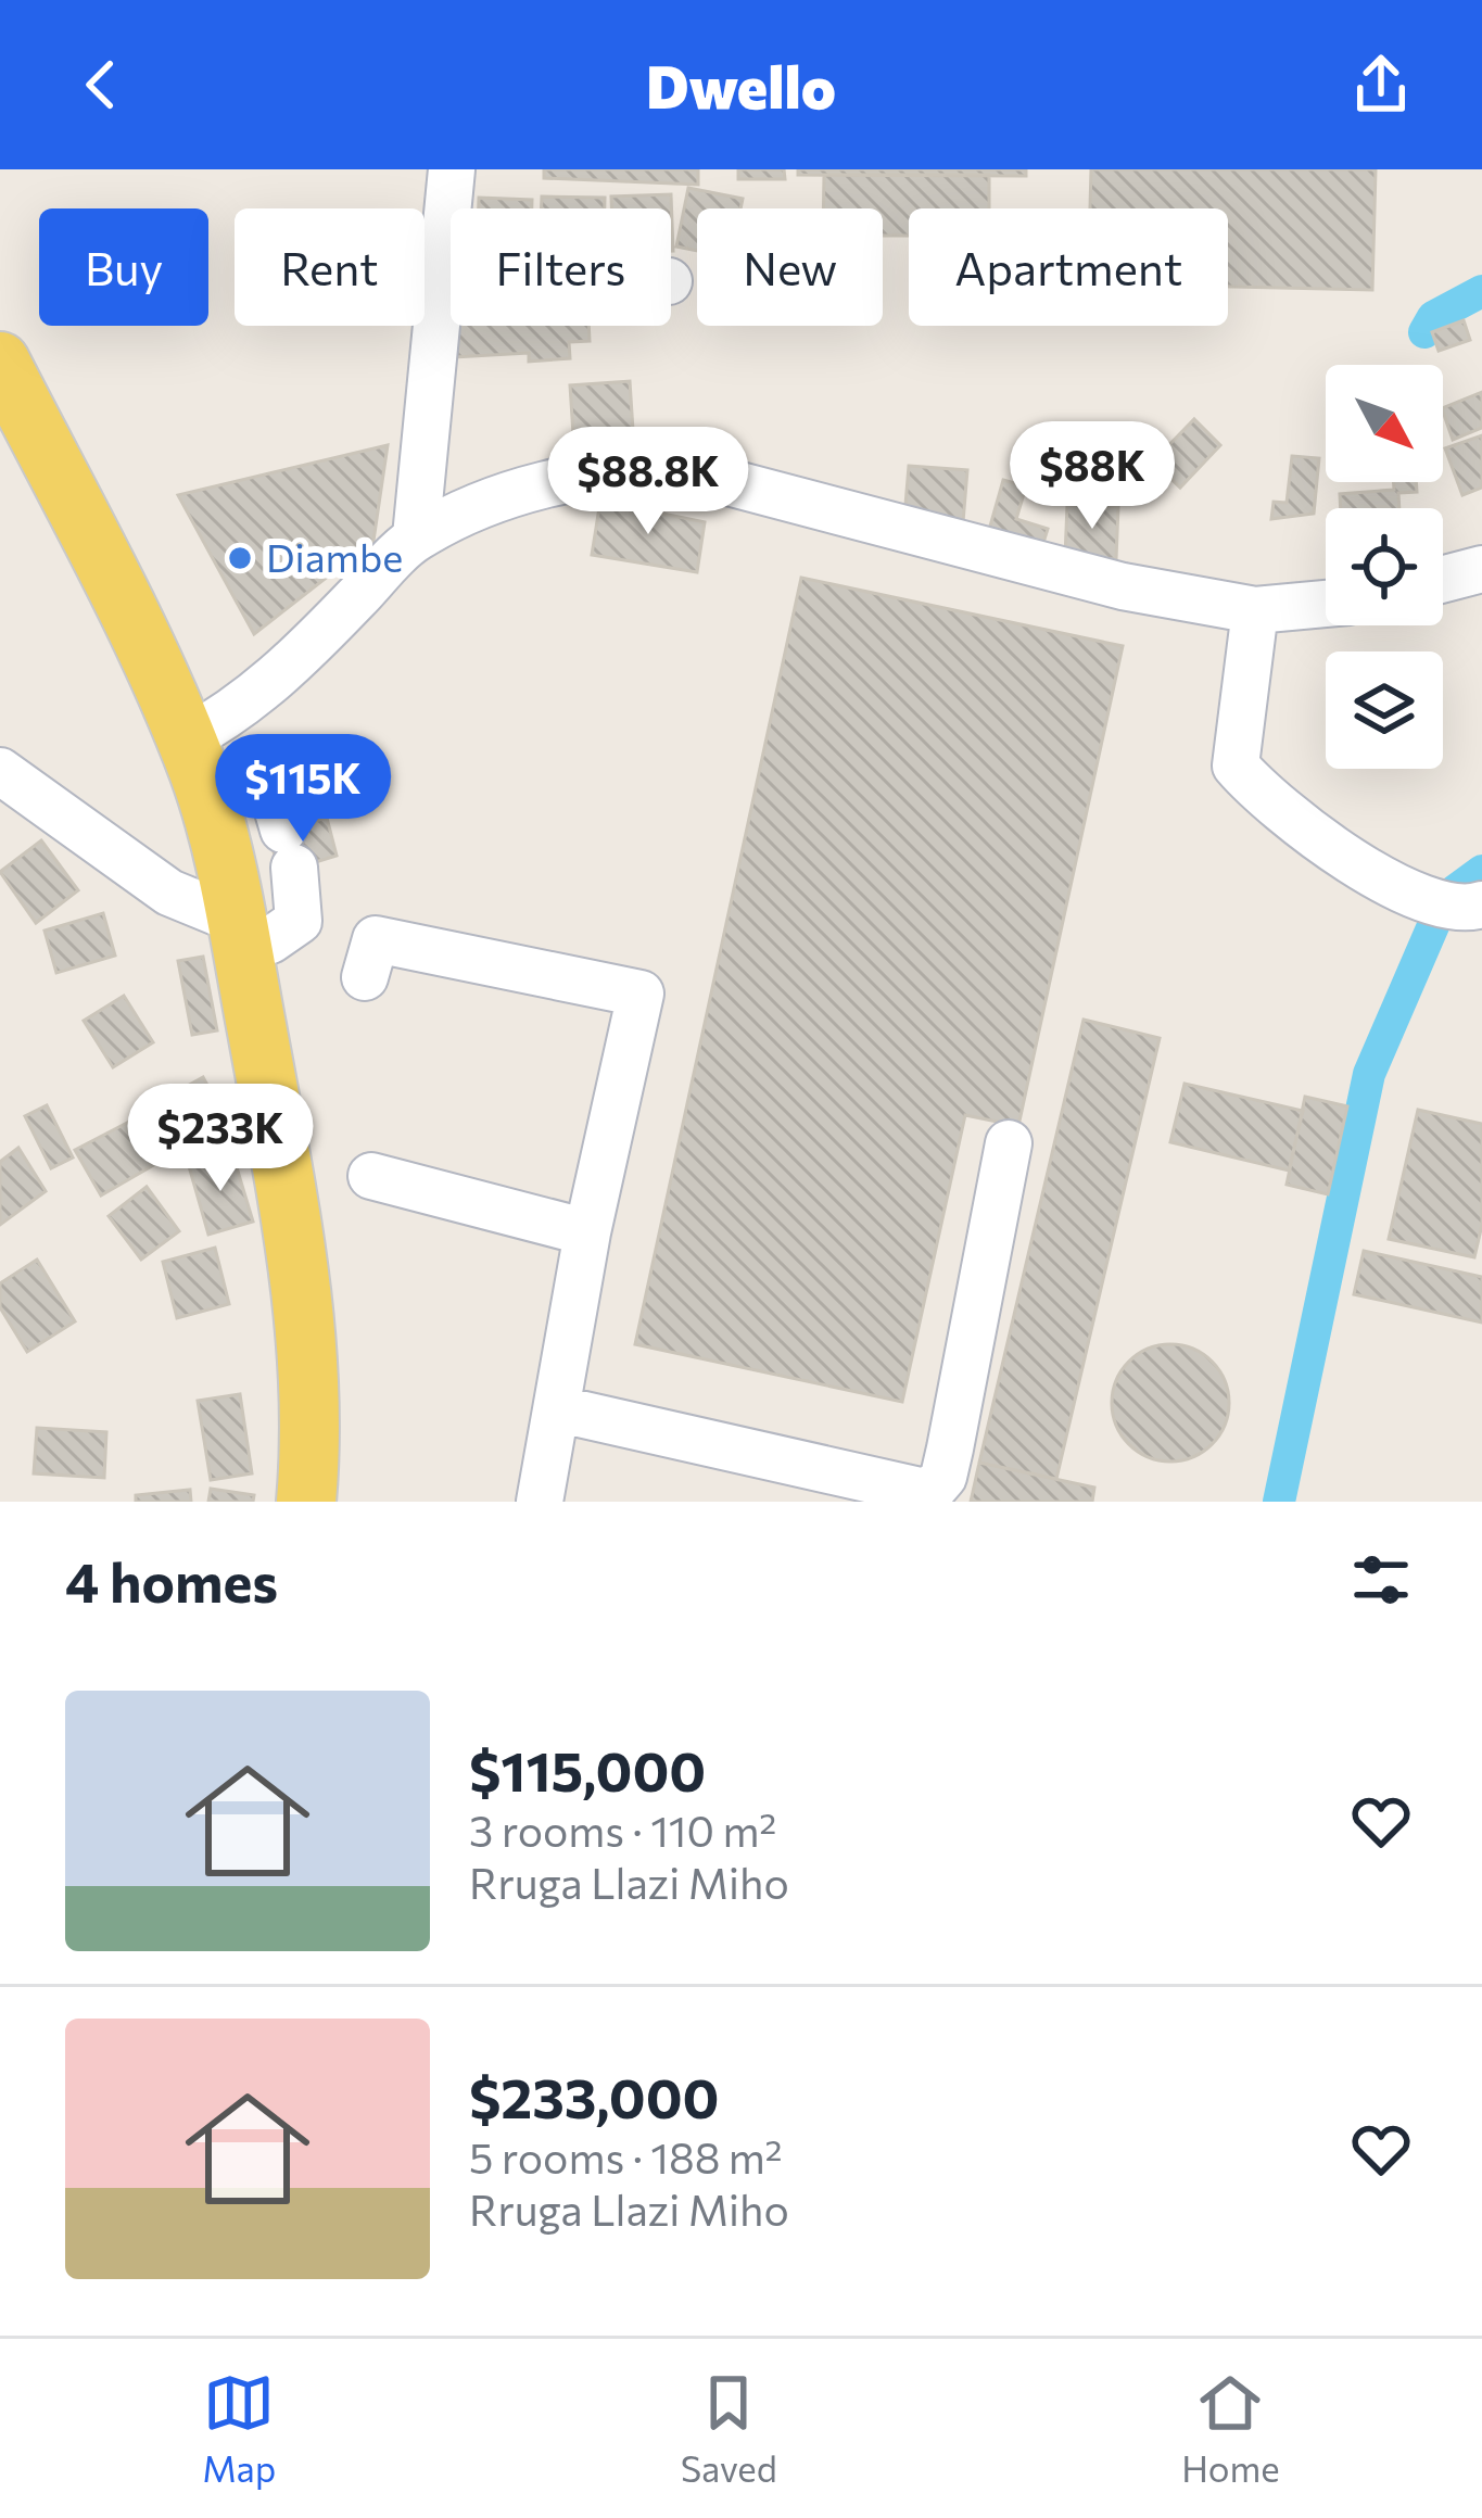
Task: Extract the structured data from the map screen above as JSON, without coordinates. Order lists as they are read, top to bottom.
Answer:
{
  "places": ["Diambe"],
  "north": "bottom right",
  "page": {
    "header": "Dwello",
    "chip": [
      "Buy",
      "Rent",
      "Filters",
      "New",
      "Apartment"
    ],
    "price": [
      "$88K",
      "$88.8K",
      "$115K",
      "$233K"
    ],
    "heading": "4 homes",
    "list": [
      {
        "name": "$115,000",
        "note": "3 rooms · 110 m² · Rruga Llazi Miho"
      },
      {
        "name": "$233,000",
        "note": "5 rooms · 188 m² · Rruga Llazi Miho"
      }
    ],
    "tabs": ["Map", "Saved", "Home"]
  }
}
